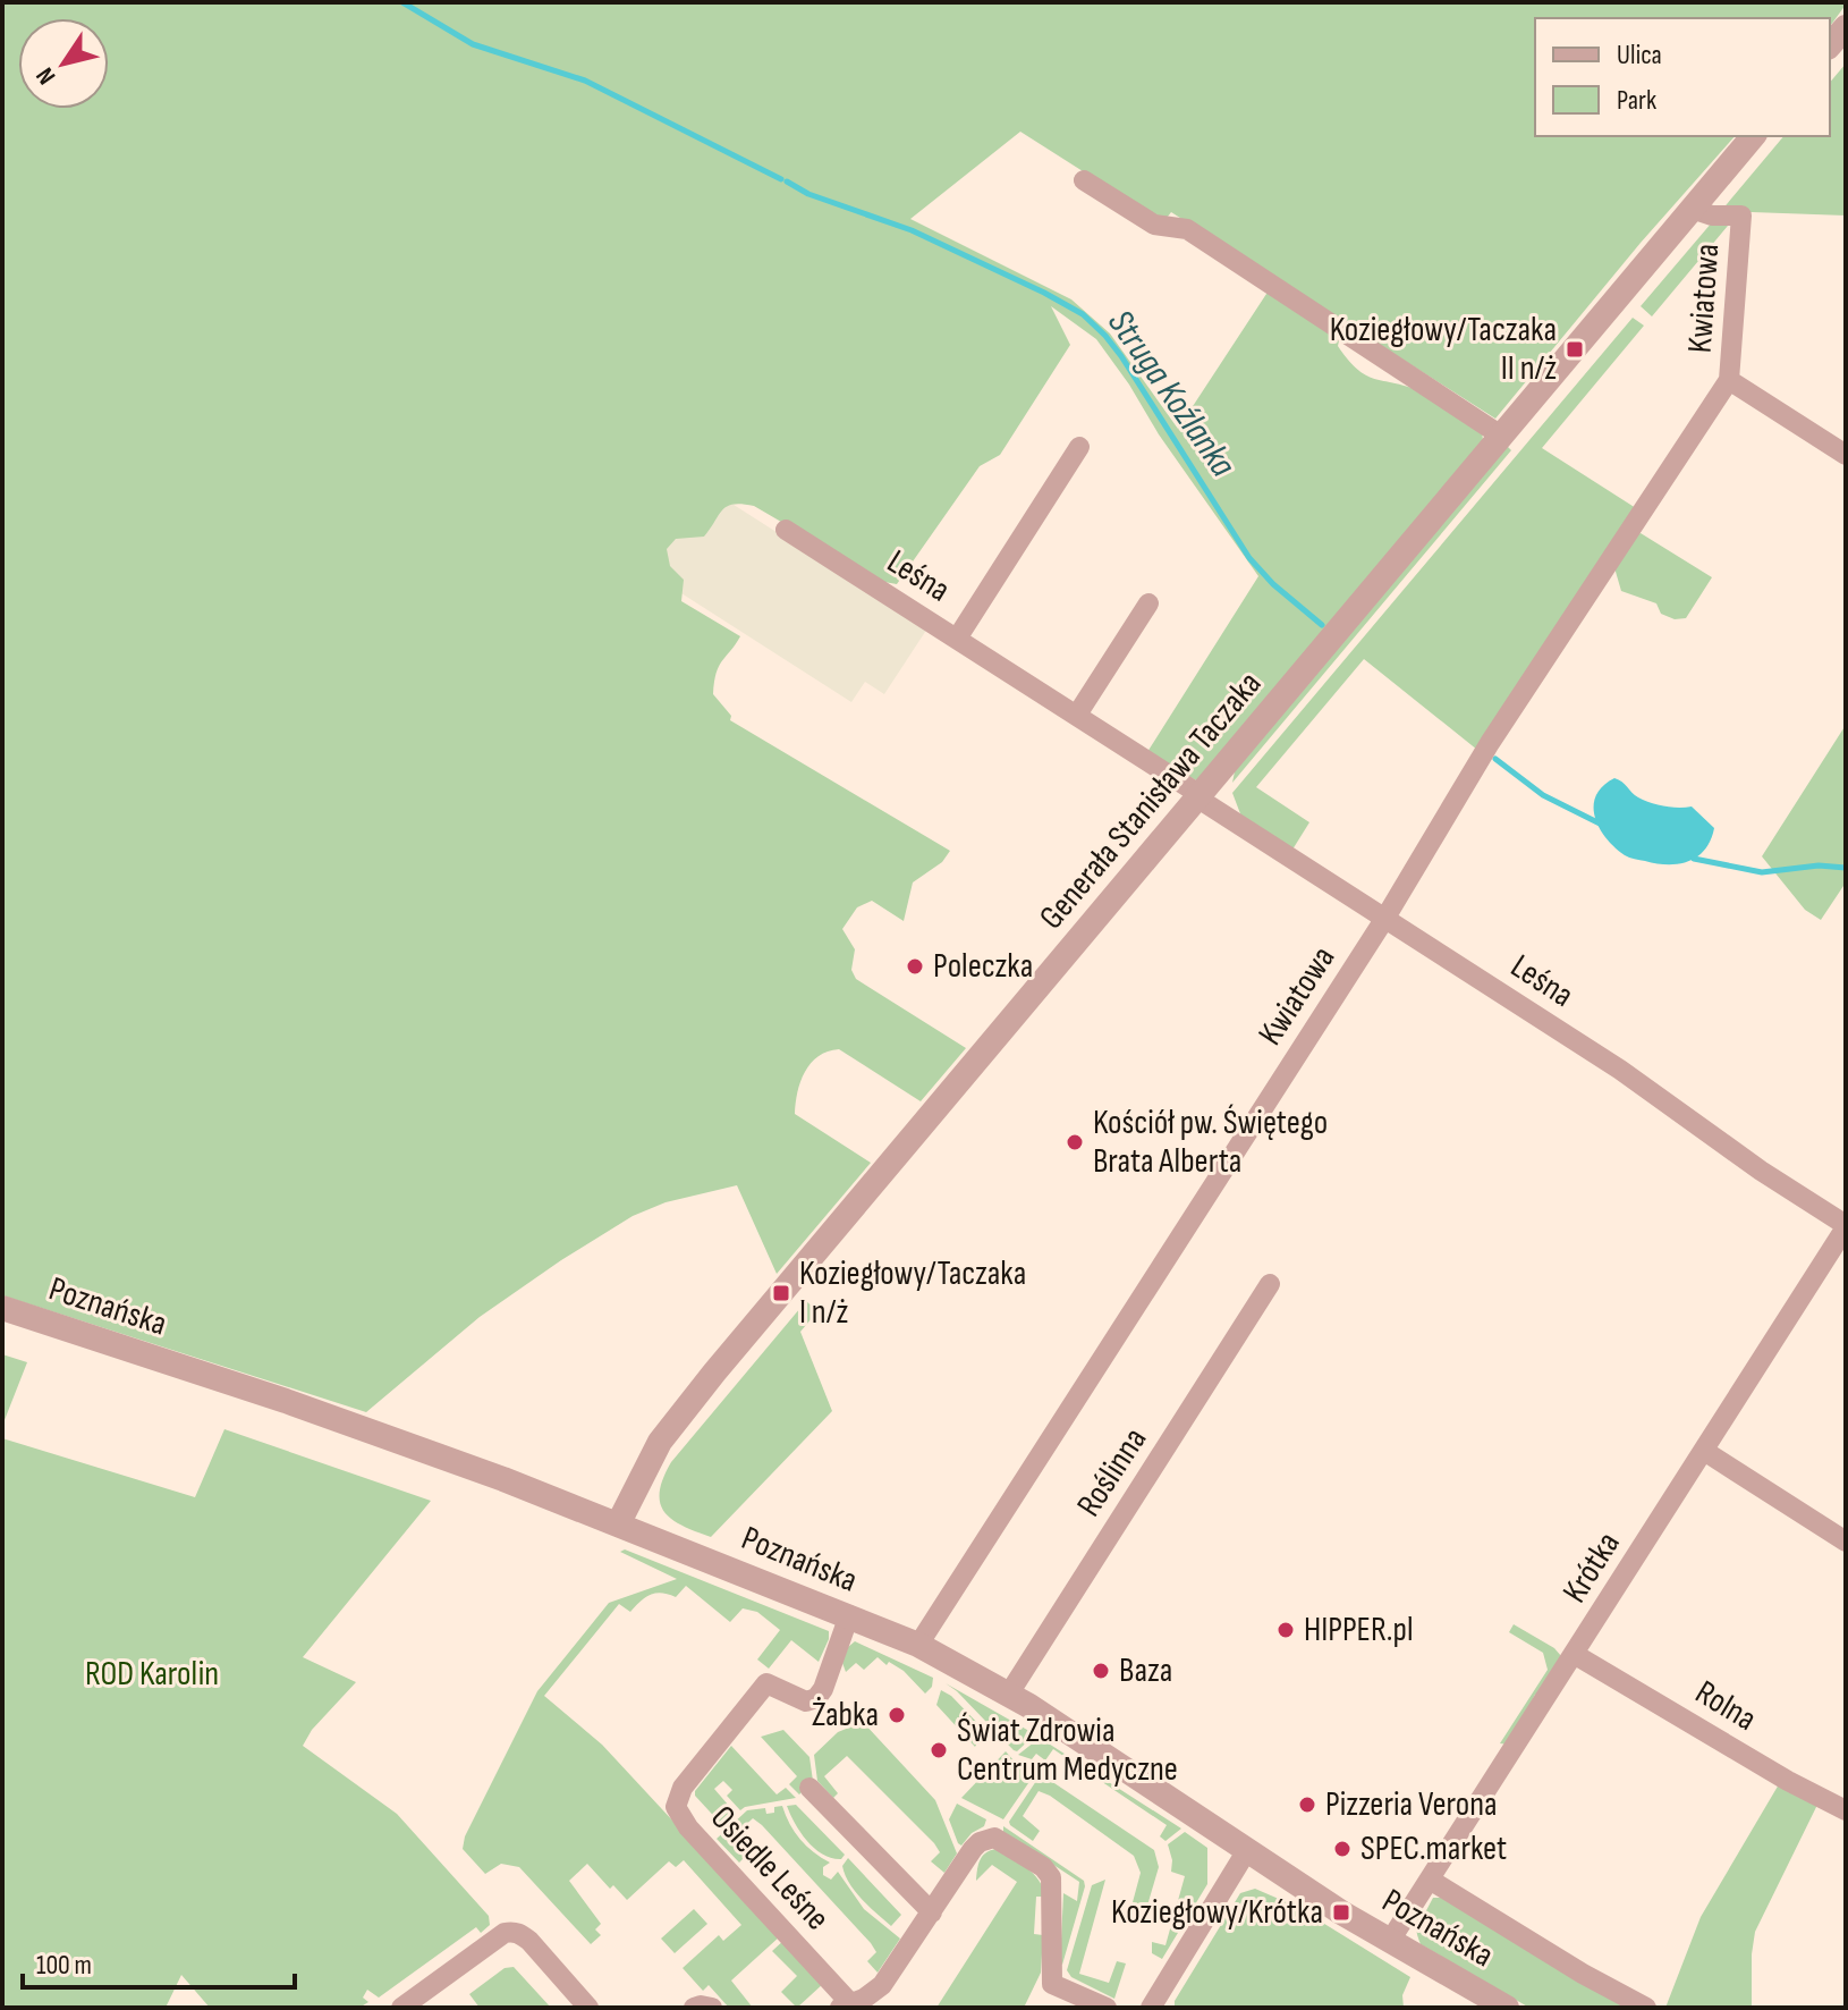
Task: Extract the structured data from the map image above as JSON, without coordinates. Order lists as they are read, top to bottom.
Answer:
{
  "streets": {
    "street": [
      "Kwiatowa",
      "Leśna",
      "Generała Stanisława Taczaka",
      "Poznańska",
      "Roślinna",
      "Krótka",
      "Rolna",
      "Osiedle Leśne"
    ]
  },
  "crossings": [
    ["Kwiatowa", "Leśna"],
    ["Kwiatowa", "Generała Stanisława Taczaka"],
    ["Kwiatowa", "Poznańska"],
    ["Leśna", "Generała Stanisława Taczaka"],
    ["Leśna", "Krótka"],
    ["Generała Stanisława Taczaka", "Poznańska"],
    ["Poznańska", "Roślinna"],
    ["Poznańska", "Krótka"],
    ["Poznańska", "Osiedle Leśne"],
    ["Krótka", "Rolna"]
  ],
  "water": ["Struga Koźlanka"],
  "parks": ["ROD Karolin"],
  "places": {
    "transit": ["Koziegłowy/Taczaka II n/ż", "Koziegłowy/Taczaka I n/ż", "Koziegłowy/Krótka"],
    "other": [
      "Poleczka",
      "Kościół pw. Świętego Brata Alberta",
      "HIPPER.pl",
      "Baza",
      "Żabka",
      "Świat Zdrowia Centrum Medyczne",
      "Pizzeria Verona",
      "SPEC.market"
    ]
  },
  "legend": ["Ulica", "Park"],
  "scale_bar": "100 m",
  "north": "bottom left"
}
